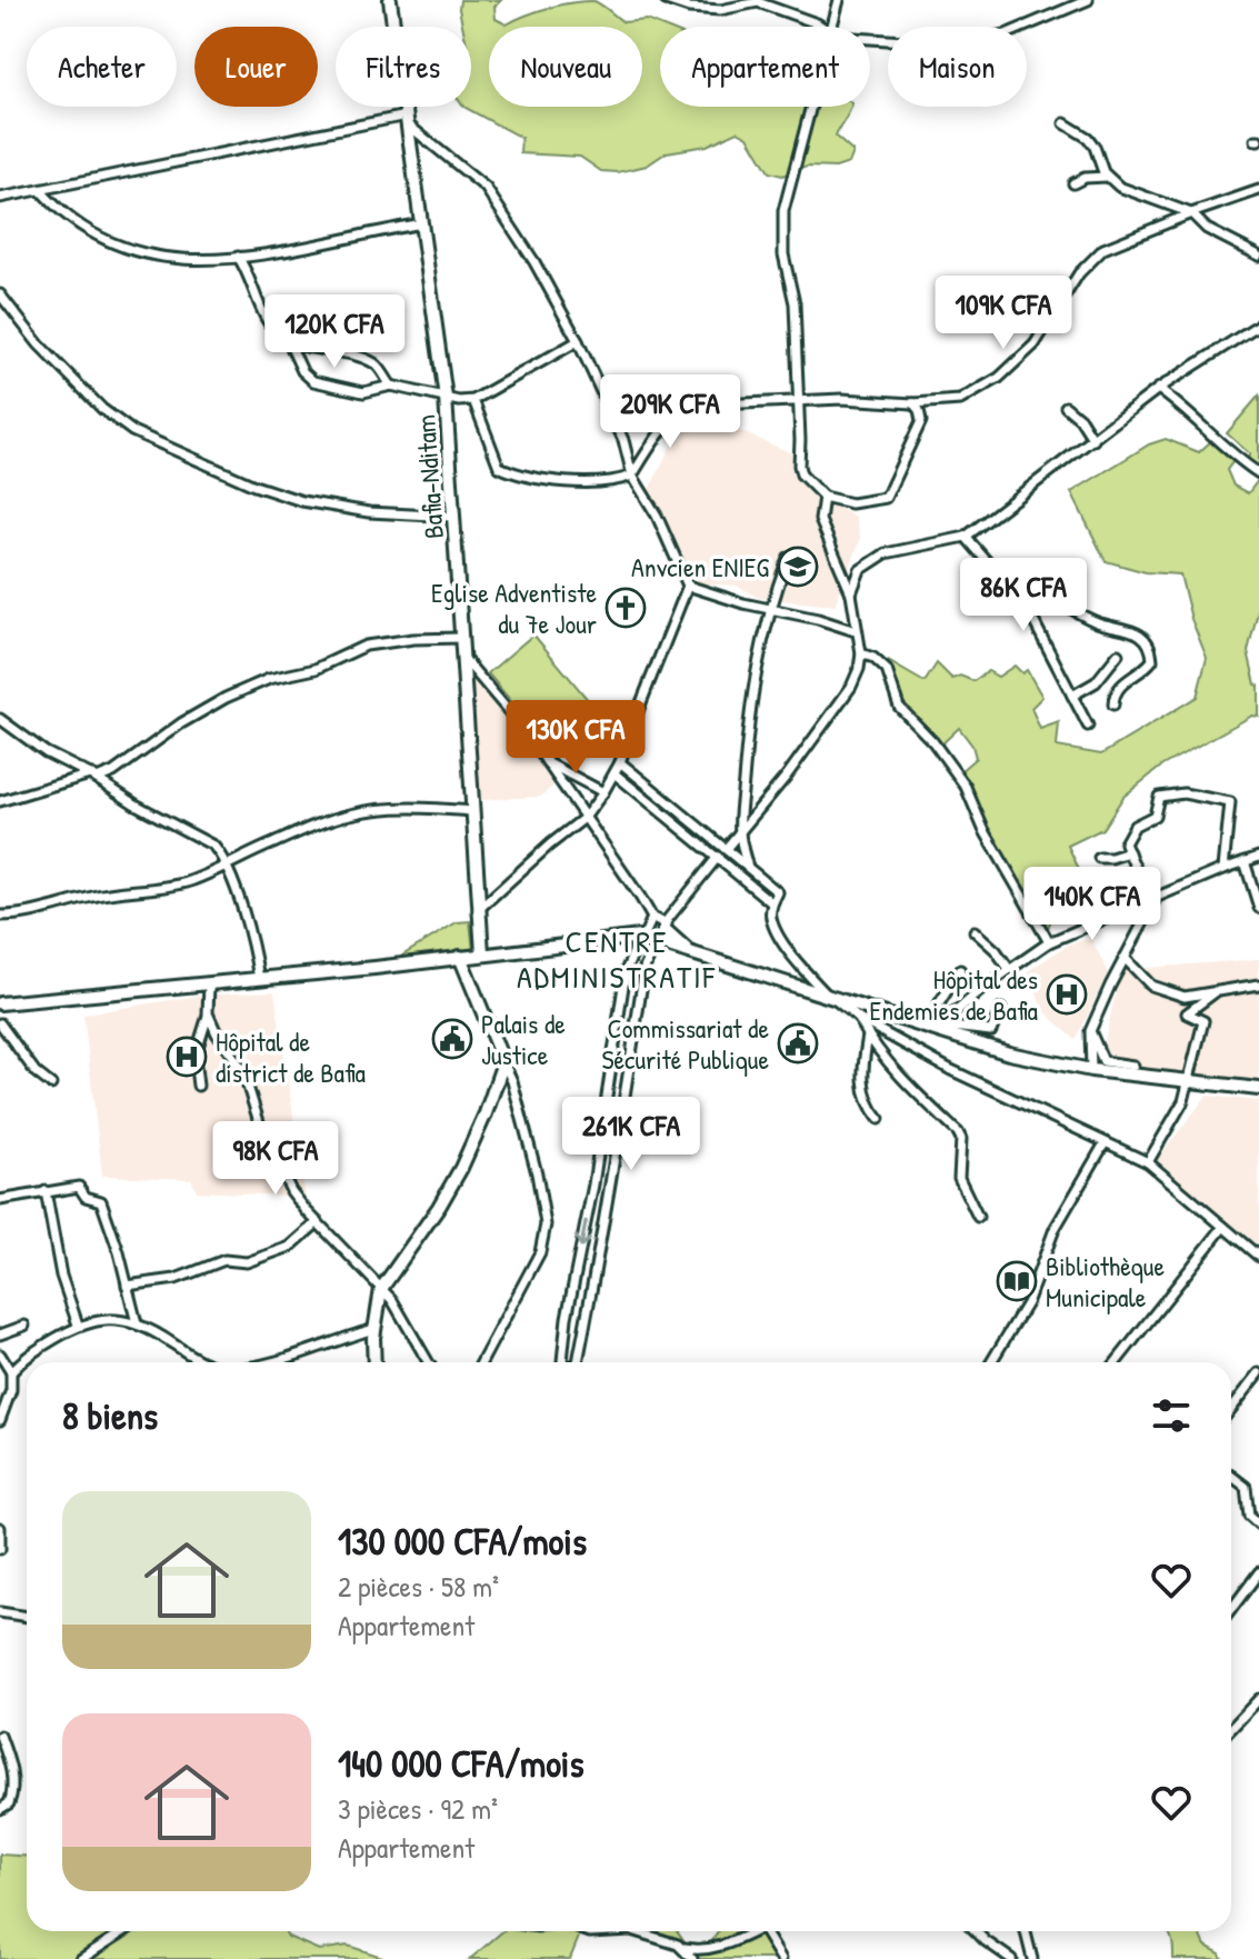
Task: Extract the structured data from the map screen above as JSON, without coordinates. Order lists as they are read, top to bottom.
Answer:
{
  "streets": {
    "main road": ["Bafia-Nditam"]
  },
  "districts": ["CENTRE ADMINISTRATIF"],
  "places": {
    "school or university": ["Anvcien ENIEG"],
    "church": ["Eglise Adventiste du 7e Jour"],
    "hospital": ["Hôpital des Endemies de Bafia", "Hôpital de district de Bafia"],
    "public building": ["Palais de Justice", "Commissariat de Sécurité Publique"],
    "library": ["Bibliothèque Municipale"]
  },
  "page": {
    "chip": [
      "Acheter",
      "Louer",
      "Filtres",
      "Nouveau",
      "Appartement",
      "Maison"
    ],
    "price": [
      "109K CFA",
      "120K CFA",
      "209K CFA",
      "86K CFA",
      "130K CFA",
      "140K CFA",
      "261K CFA",
      "98K CFA"
    ],
    "heading": "8 biens",
    "list": [
      {
        "name": "130 000 CFA/mois",
        "note": "2 pièces · 58 m² · Appartement"
      },
      {
        "name": "140 000 CFA/mois",
        "note": "3 pièces · 92 m² · Appartement"
      }
    ]
  }
}
